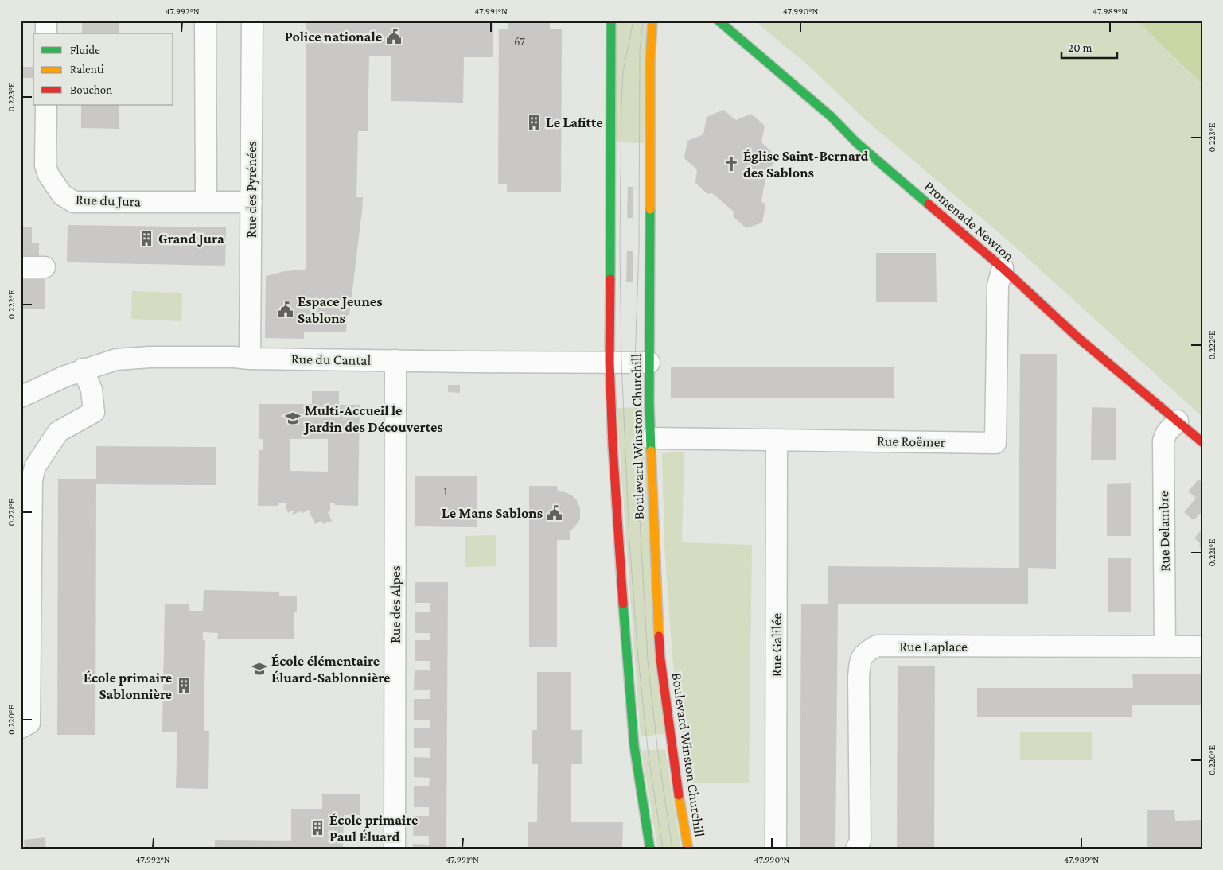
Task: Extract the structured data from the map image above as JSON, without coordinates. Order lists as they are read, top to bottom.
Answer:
{
  "streets": {
    "street": [
      "Rue des Pyrénées",
      "Rue du Jura",
      "Promenade Newton",
      "Rue du Cantal",
      "Boulevard Winston Churchill",
      "Rue Roëmer",
      "Rue Delambre",
      "Rue des Alpes",
      "Rue Galilée",
      "Rue Laplace"
    ]
  },
  "crossings": [
    ["Rue des Pyrénées", "Rue du Jura"],
    ["Rue des Pyrénées", "Rue du Cantal"],
    ["Promenade Newton", "Rue Roëmer"],
    ["Promenade Newton", "Rue Delambre"],
    ["Rue du Cantal", "Boulevard Winston Churchill"],
    ["Rue du Cantal", "Rue des Alpes"],
    ["Boulevard Winston Churchill", "Rue Roëmer"],
    ["Rue Roëmer", "Rue Galilée"],
    ["Rue Delambre", "Rue Laplace"]
  ],
  "places": {
    "public building": ["Police nationale", "Espace Jeunes Sablons", "Le Mans Sablons"],
    "building": [
      "Le Lafitte",
      "Grand Jura",
      "École primaire Sablonnière",
      "École primaire Paul Éluard"
    ],
    "church": ["Église Saint-Bernard des Sablons"],
    "school or university": ["Multi-Accueil le Jardin des Découvertes", "École élémentaire Éluard-Sablonnière"]
  },
  "house_numbers": ["67", "1"],
  "legend": ["Fluide", "Ralenti", "Bouchon"],
  "scale_bar": "20 m",
  "coordinates": [
    "47.992°N",
    "47.991°N",
    "47.990°N",
    "47.989°N",
    "0.223°E",
    "0.222°E",
    "0.221°E",
    "0.220°E"
  ]
}
